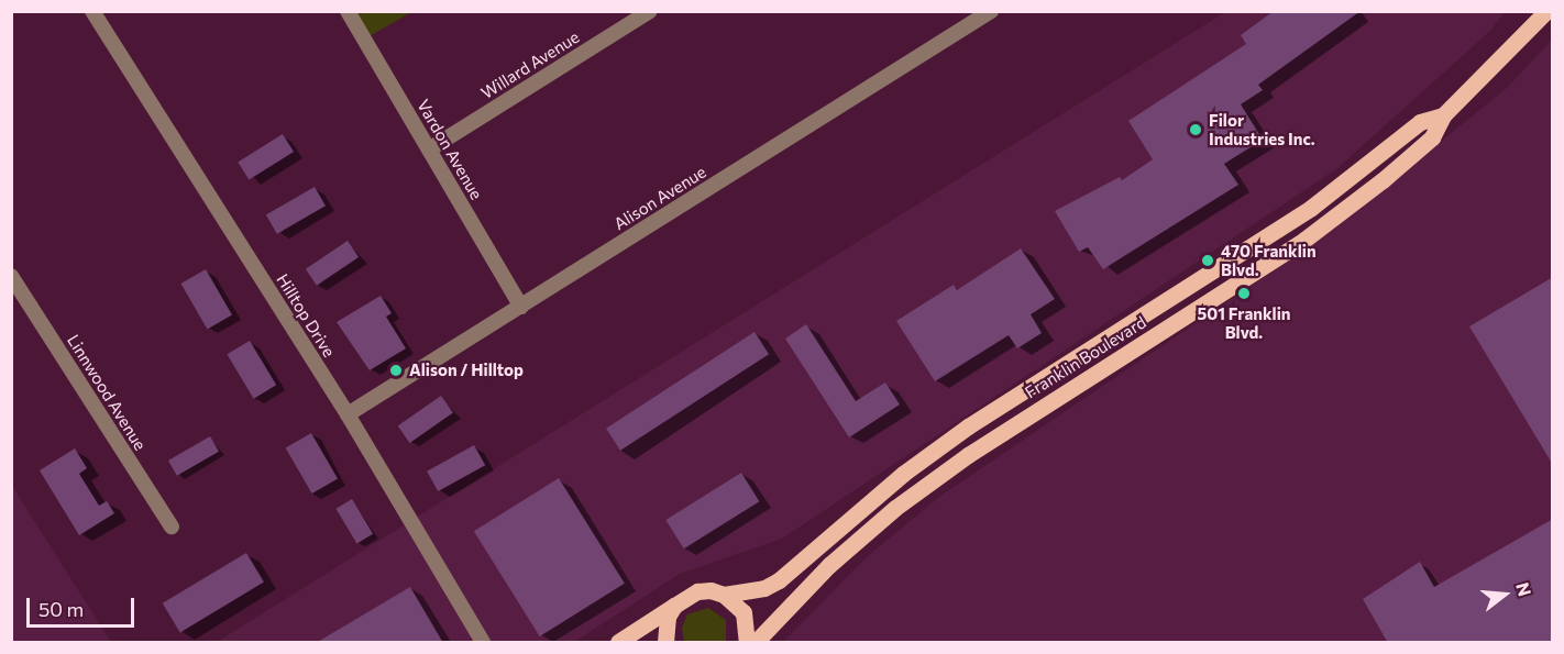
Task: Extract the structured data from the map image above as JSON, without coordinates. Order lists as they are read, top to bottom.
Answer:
{
  "streets": {
    "main road": ["Franklin Boulevard"],
    "street": [
      "Willard Avenue",
      "Vardon Avenue",
      "Alison Avenue",
      "Hilltop Drive",
      "Linnwood Avenue"
    ]
  },
  "crossings": [
    ["Willard Avenue", "Vardon Avenue"],
    ["Vardon Avenue", "Alison Avenue"],
    ["Alison Avenue", "Hilltop Drive"]
  ],
  "places": [
    "Filor Industries Inc.",
    "470 Franklin Blvd.",
    "501 Franklin Blvd.",
    "Alison / Hilltop"
  ],
  "scale_bar": "50 m",
  "north": "right"
}
